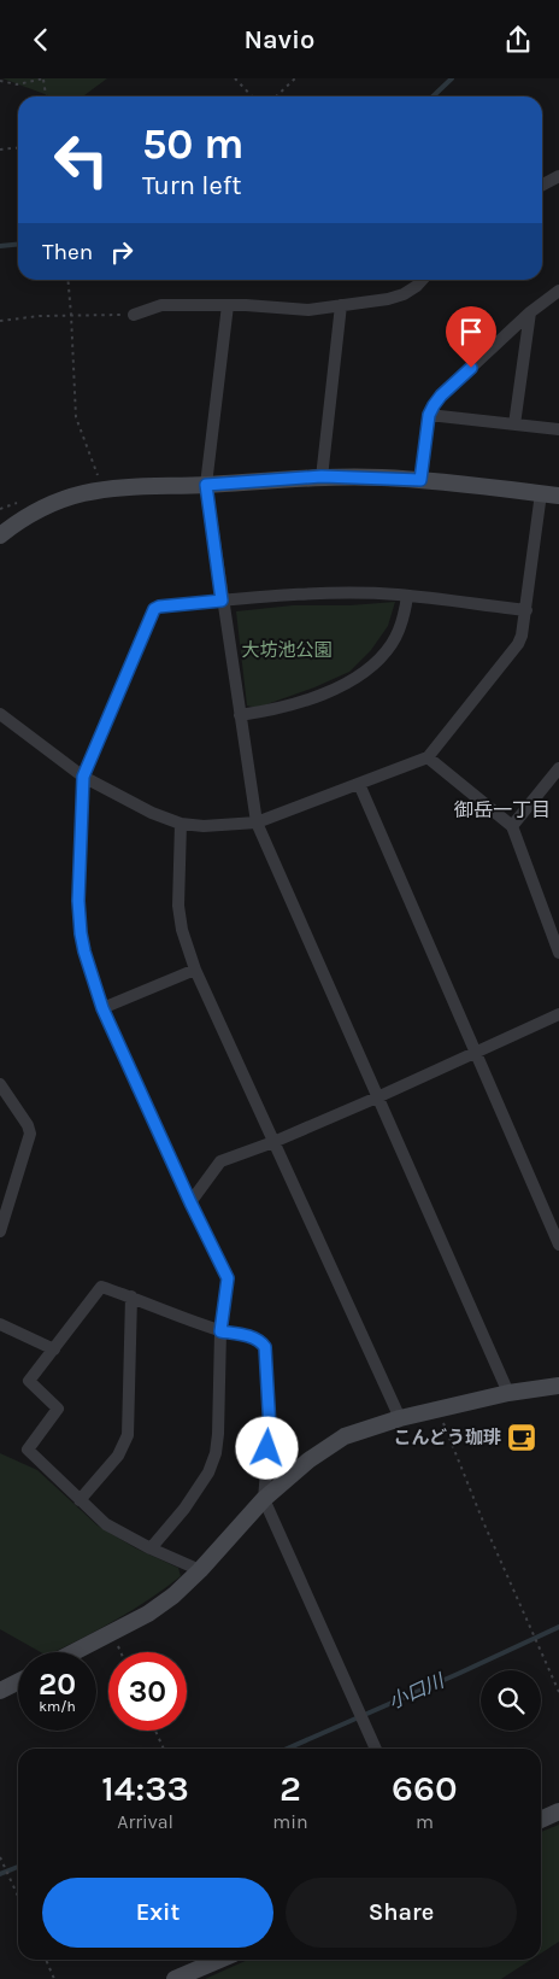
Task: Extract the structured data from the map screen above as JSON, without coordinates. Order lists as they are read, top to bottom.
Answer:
{
  "districts": ["御岳一丁目"],
  "water": ["小口川"],
  "parks": ["大坊池公園"],
  "places": {
    "cafe": ["こんどう珈琲"]
  },
  "page": {
    "header": "Navio",
    "turn": ["50 m", "Turn left"],
    "then": "Then",
    "speed": "20 km/h",
    "limit": "30",
    "eta": [
      "14:33",
      "Arrival",
      "2",
      "min",
      "660",
      "m"
    ],
    "buttons": ["Exit", "Share"]
  }
}
